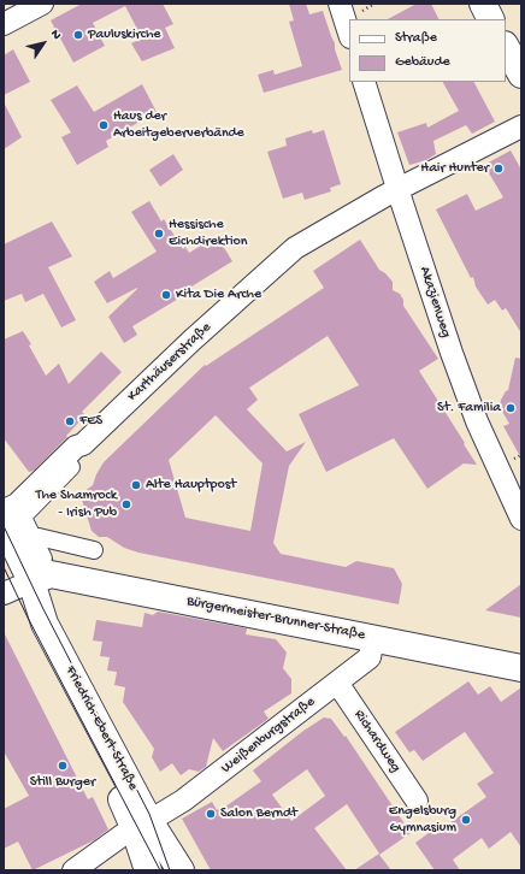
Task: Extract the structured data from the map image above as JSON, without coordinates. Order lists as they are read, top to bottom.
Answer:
{
  "streets": {
    "main road": ["Bürgermeister-Brunner-Straße", "Friedrich-Ebert-Straße"],
    "street": [
      "Akazienweg",
      "Karthäuserstraße",
      "Weißenburgstraße",
      "Richardweg"
    ]
  },
  "crossings": [
    ["Akazienweg", "Karthäuserstraße"],
    ["Karthäuserstraße", "Friedrich-Ebert-Straße"],
    ["Bürgermeister-Brunner-Straße", "Friedrich-Ebert-Straße"],
    ["Bürgermeister-Brunner-Straße", "Weißenburgstraße"],
    ["Friedrich-Ebert-Straße", "Weißenburgstraße"],
    ["Weißenburgstraße", "Richardweg"]
  ],
  "places": [
    "Pauluskirche",
    "Haus der Arbeitgeberverbände",
    "Hair Hunter",
    "Hessische Eichdirektion",
    "Kita Die Arche",
    "St. Familia",
    "FES",
    "Alte Hauptpost",
    "The Shamrock - Irish Pub",
    "Still Burger",
    "Salon Berndt",
    "Engelsburg Gymnasium"
  ],
  "legend": ["Straße", "Gebäude"],
  "north": "top right"
}
